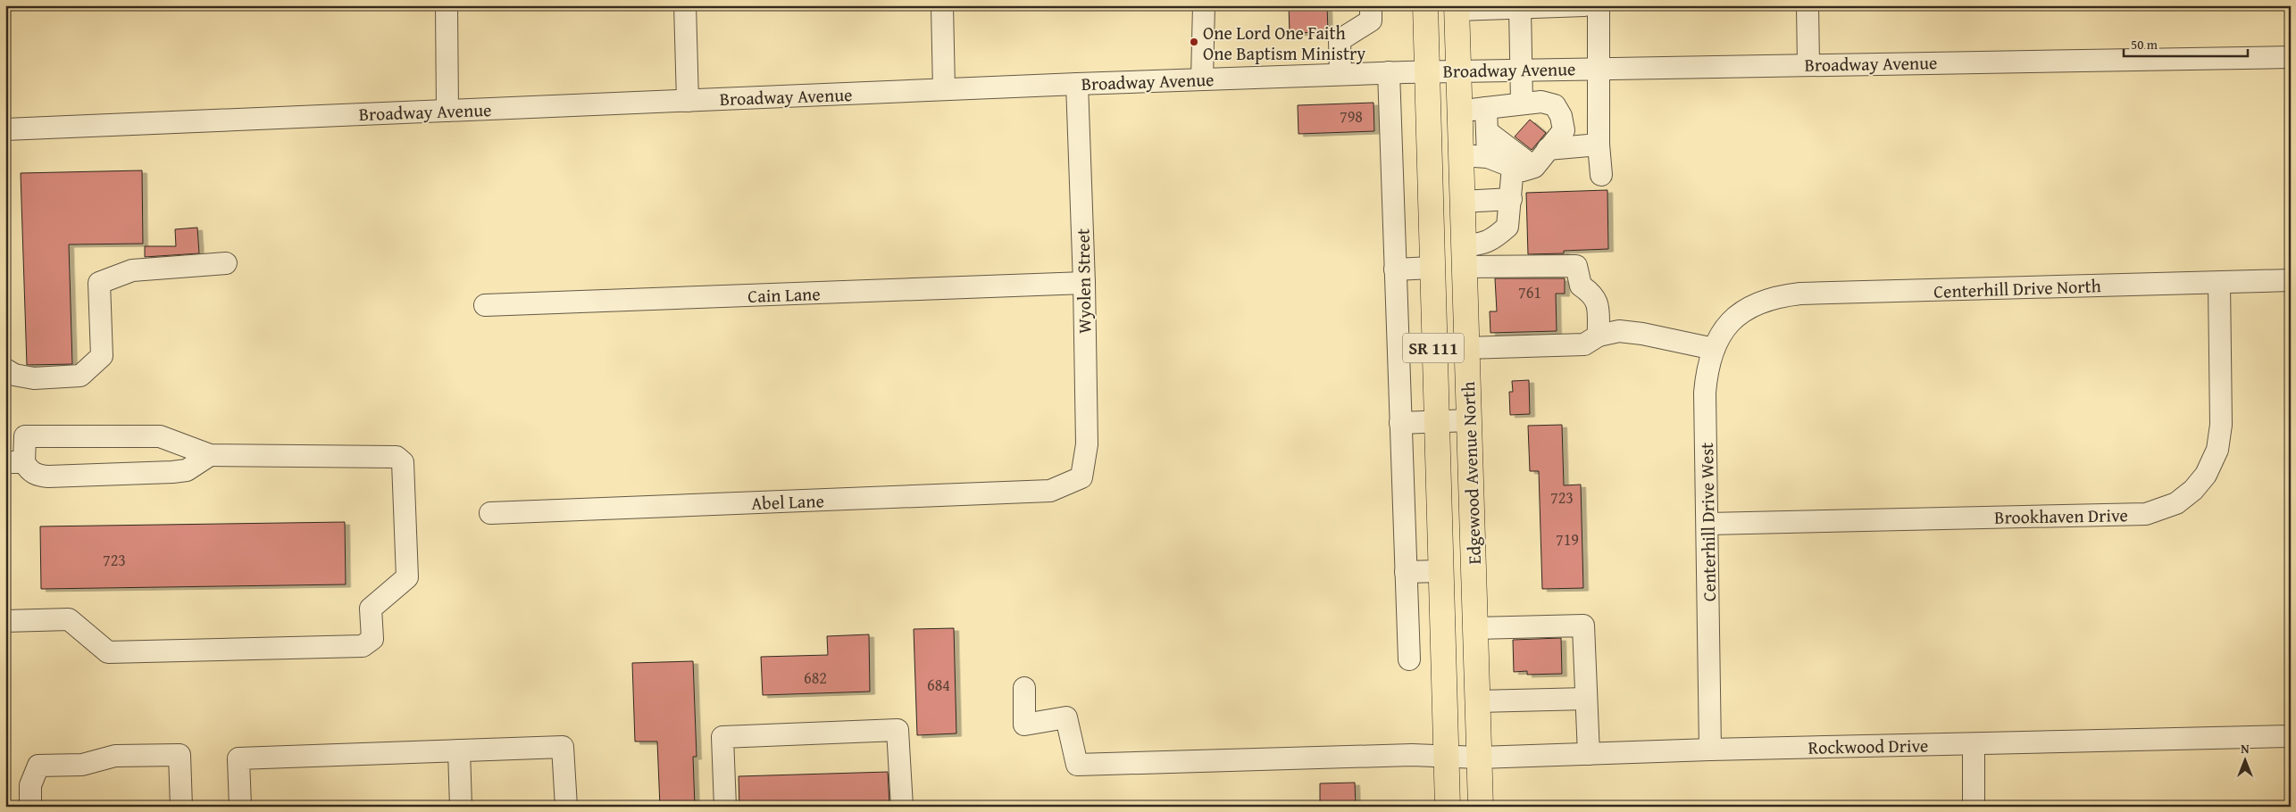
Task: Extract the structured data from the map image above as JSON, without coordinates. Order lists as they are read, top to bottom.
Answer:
{
  "streets": {
    "main road": ["SR 111", "Edgewood Avenue North"],
    "street": [
      "Broadway Avenue",
      "Wyolen Street",
      "Centerhill Drive North",
      "Cain Lane",
      "Abel Lane",
      "Brookhaven Drive",
      "Centerhill Drive West",
      "Rockwood Drive"
    ]
  },
  "crossings": [
    ["Broadway Avenue", "Wyolen Street"],
    ["Broadway Avenue", "Edgewood Avenue North"],
    ["Wyolen Street", "Cain Lane"],
    ["Wyolen Street", "Abel Lane"],
    ["Centerhill Drive North", "Brookhaven Drive"],
    ["Centerhill Drive North", "Centerhill Drive West"],
    ["Edgewood Avenue North", "Rockwood Drive"],
    ["Brookhaven Drive", "Centerhill Drive West"],
    ["Centerhill Drive West", "Rockwood Drive"]
  ],
  "places": ["One Lord One Faith One Baptism Ministry"],
  "house_numbers": [
    "798",
    "761",
    "723",
    "719",
    "723",
    "682",
    "684"
  ],
  "scale_bar": "50 m",
  "north": "top"
}
